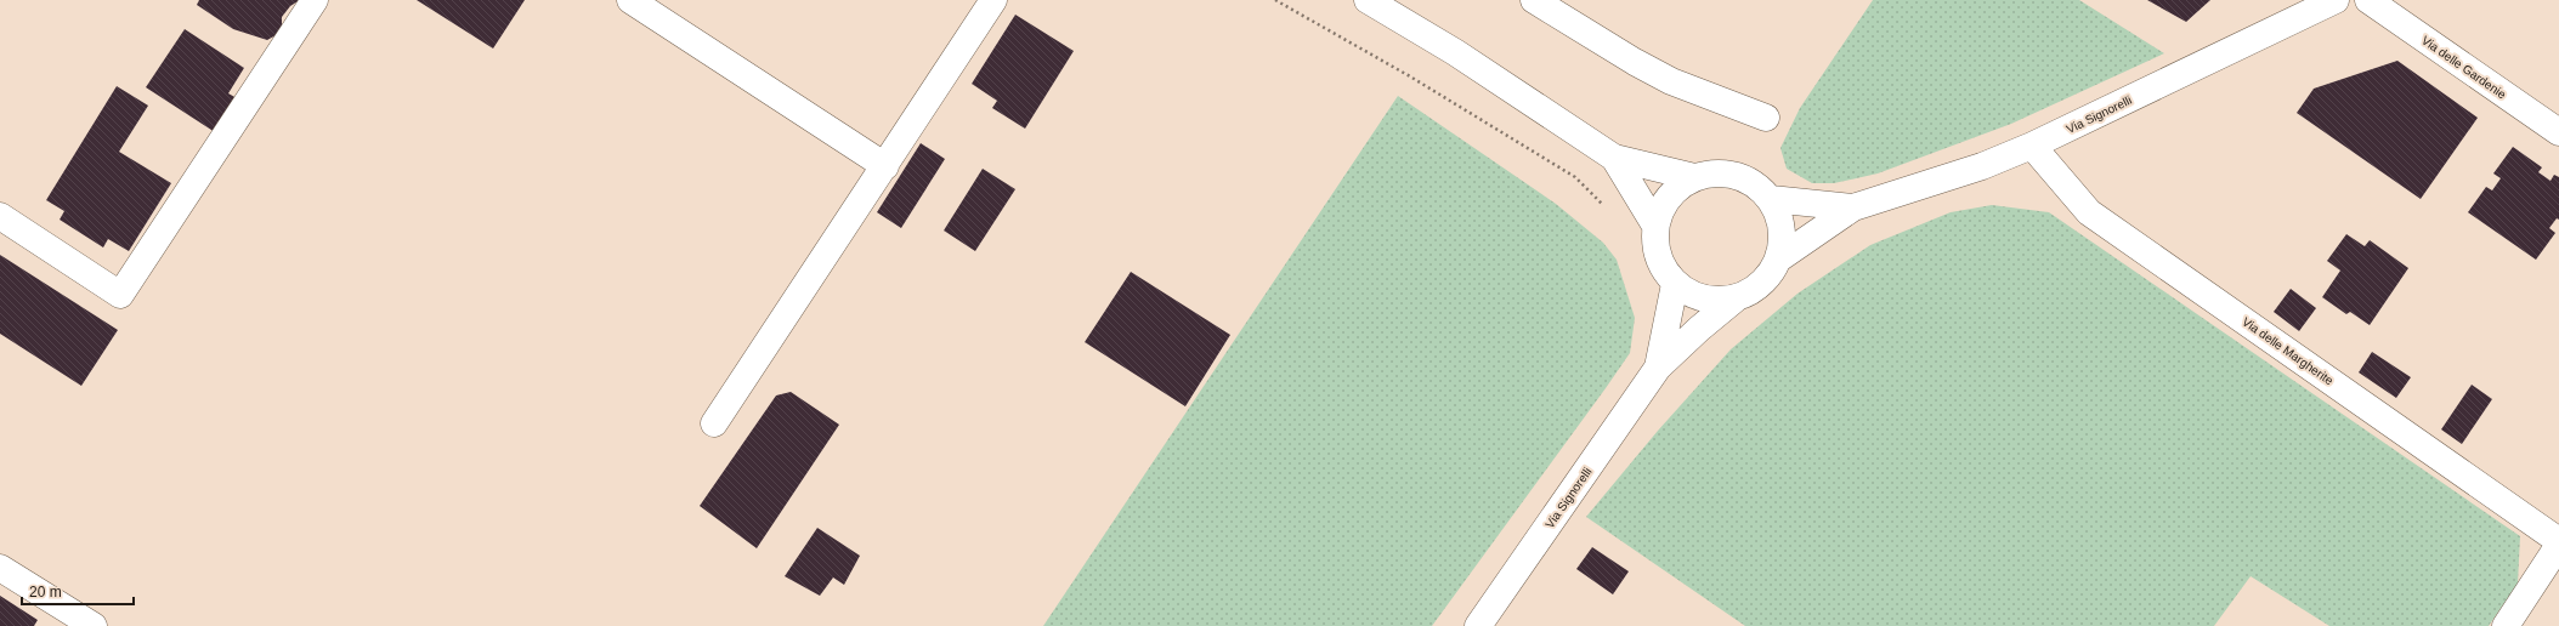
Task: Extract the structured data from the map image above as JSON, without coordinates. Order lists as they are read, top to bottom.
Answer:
{
  "streets": {
    "street": ["Via delle Gardenie", "Via Signorelli", "Via delle Margherite"]
  },
  "crossings": [
    ["Via Signorelli", "Via delle Margherite"]
  ],
  "scale_bar": "20 m"
}
